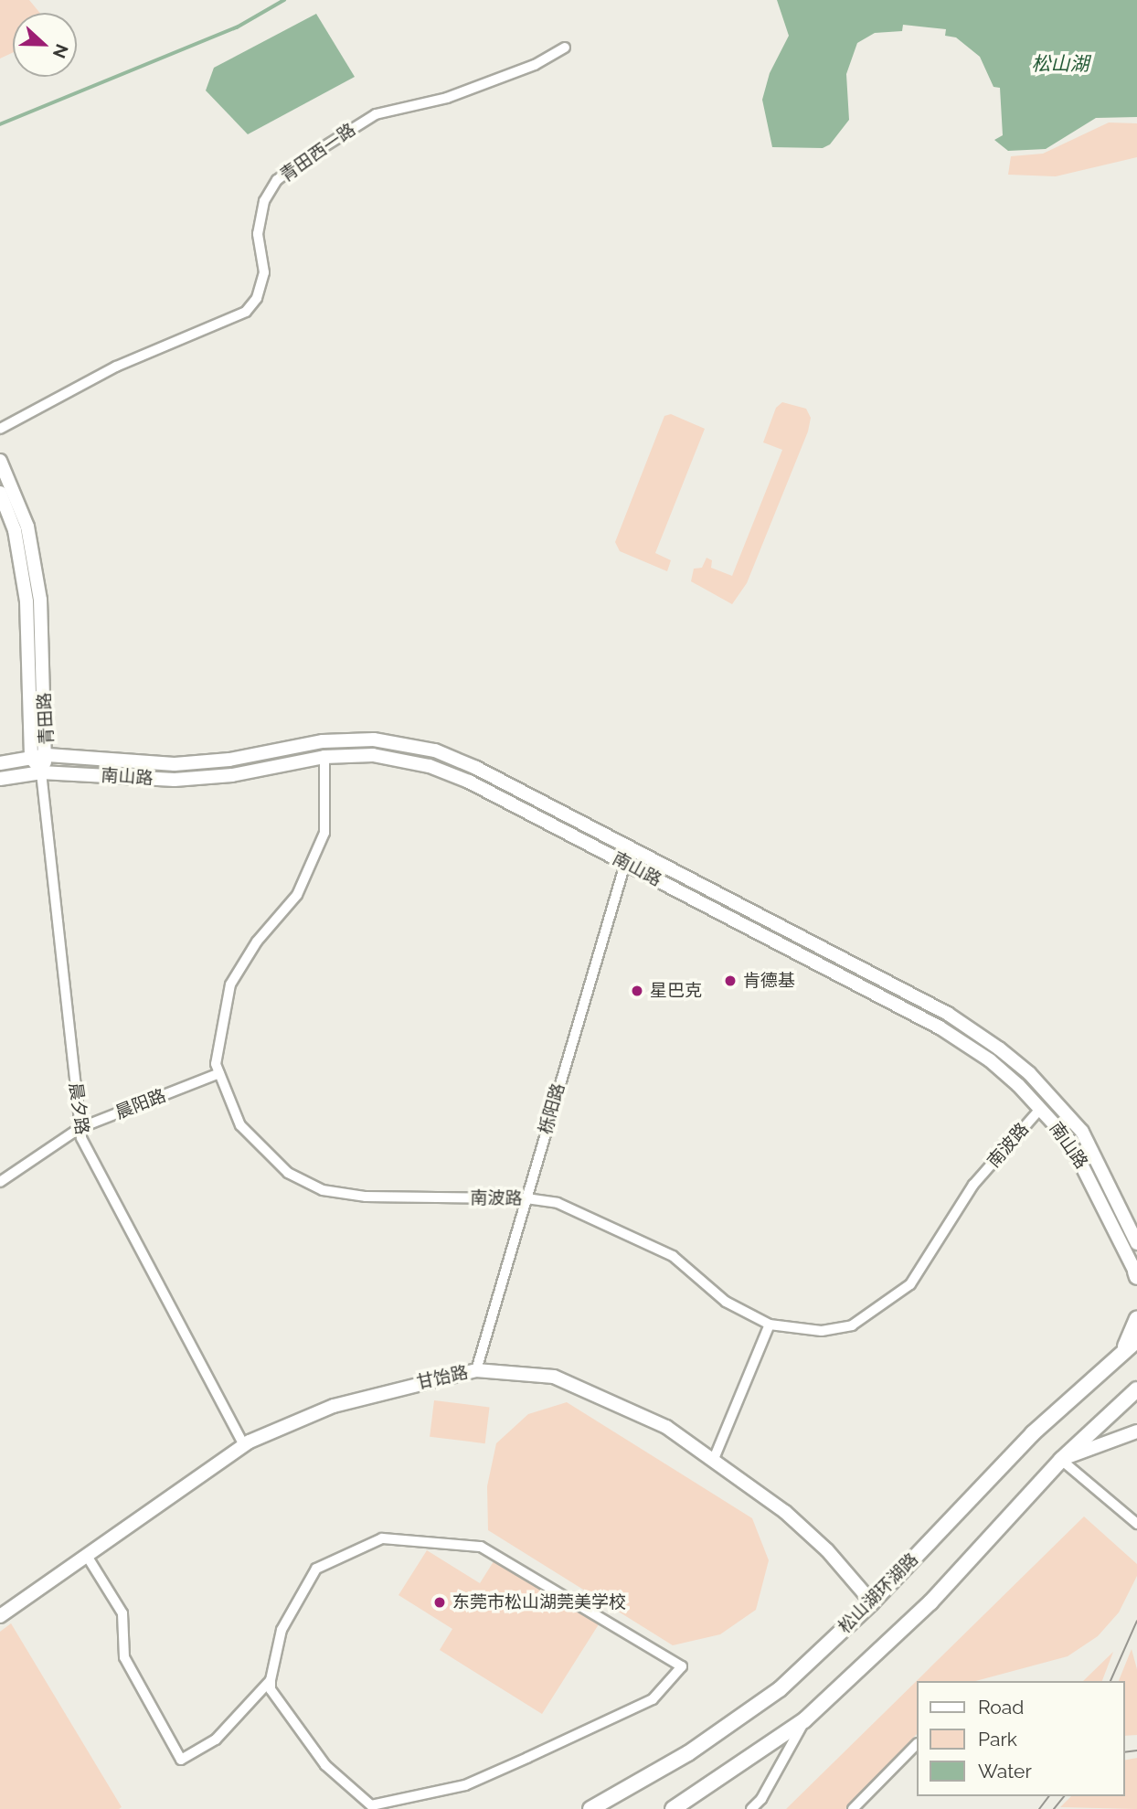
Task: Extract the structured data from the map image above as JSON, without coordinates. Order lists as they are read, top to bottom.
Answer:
{
  "streets": {
    "main road": [
      "青田路",
      "南山路",
      "甘饴路",
      "松山湖环湖路"
    ],
    "street": [
      "青田西一路",
      "晨阳路",
      "晨夕路",
      "栎阳路",
      "南波路"
    ]
  },
  "crossings": [
    ["青田路", "南山路"],
    ["青田路", "晨夕路"],
    ["南山路", "晨夕路"],
    ["南山路", "栎阳路"],
    ["南山路", "南波路"],
    ["晨阳路", "晨夕路"],
    ["晨阳路", "南波路"],
    ["晨夕路", "甘饴路"],
    ["栎阳路", "南波路"],
    ["栎阳路", "甘饴路"],
    ["甘饴路", "松山湖环湖路"]
  ],
  "water": ["松山湖"],
  "places": ["肯德基", "星巴克", "东莞市松山湖莞美学校"],
  "legend": ["Road", "Park", "Water"],
  "north": "right"
}
